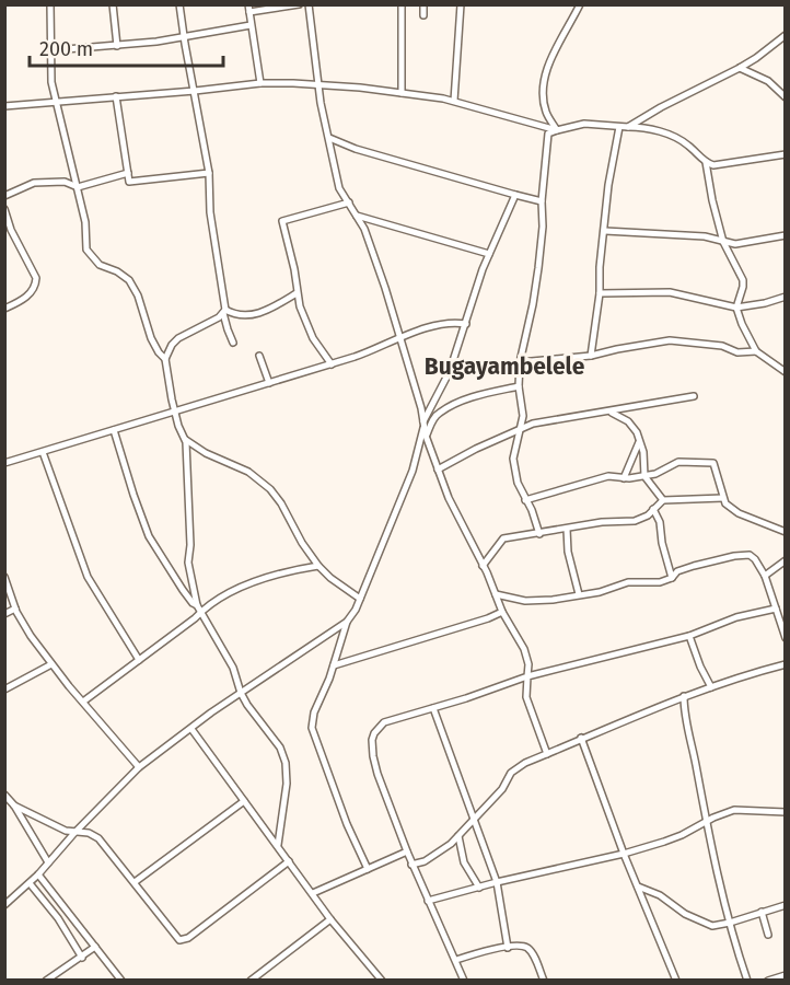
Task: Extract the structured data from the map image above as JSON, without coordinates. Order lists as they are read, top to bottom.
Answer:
{
  "districts": ["Bugayambelele"],
  "scale_bar": "200 m"
}
